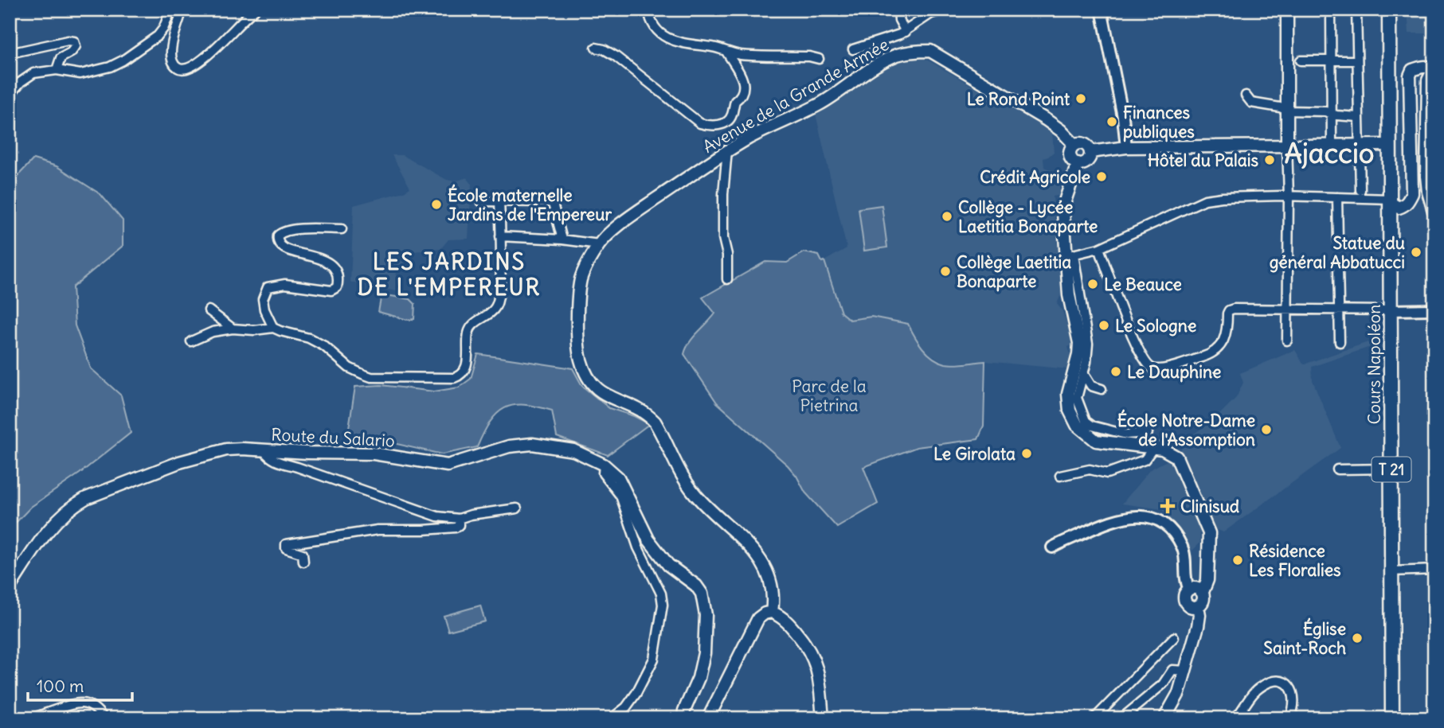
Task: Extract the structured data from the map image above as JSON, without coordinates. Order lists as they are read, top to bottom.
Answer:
{
  "streets": {
    "main road": [
      "Avenue de la Grande Armée",
      "Cours Napoléon",
      "Route du Salario",
      "T 21"
    ]
  },
  "districts": ["Ajaccio", "LES JARDINS DE L'EMPEREUR"],
  "parks": ["Parc de la Pietrina"],
  "places": {
    "other": [
      "Le Rond Point",
      "Finances publiques",
      "Hôtel du Palais",
      "Crédit Agricole",
      "École maternelle Jardins de l'Empereur",
      "Collège - Lycée Laetitia Bonaparte",
      "Statue du général Abbatucci",
      "Collège Laetitia Bonaparte",
      "Le Beauce",
      "Le Sologne",
      "Le Dauphine",
      "École Notre-Dame de l'Assomption",
      "Le Girolata",
      "Résidence Les Floralies",
      "Église Saint-Roch"
    ],
    "health": ["Clinisud"]
  },
  "scale_bar": "100 m"
}
